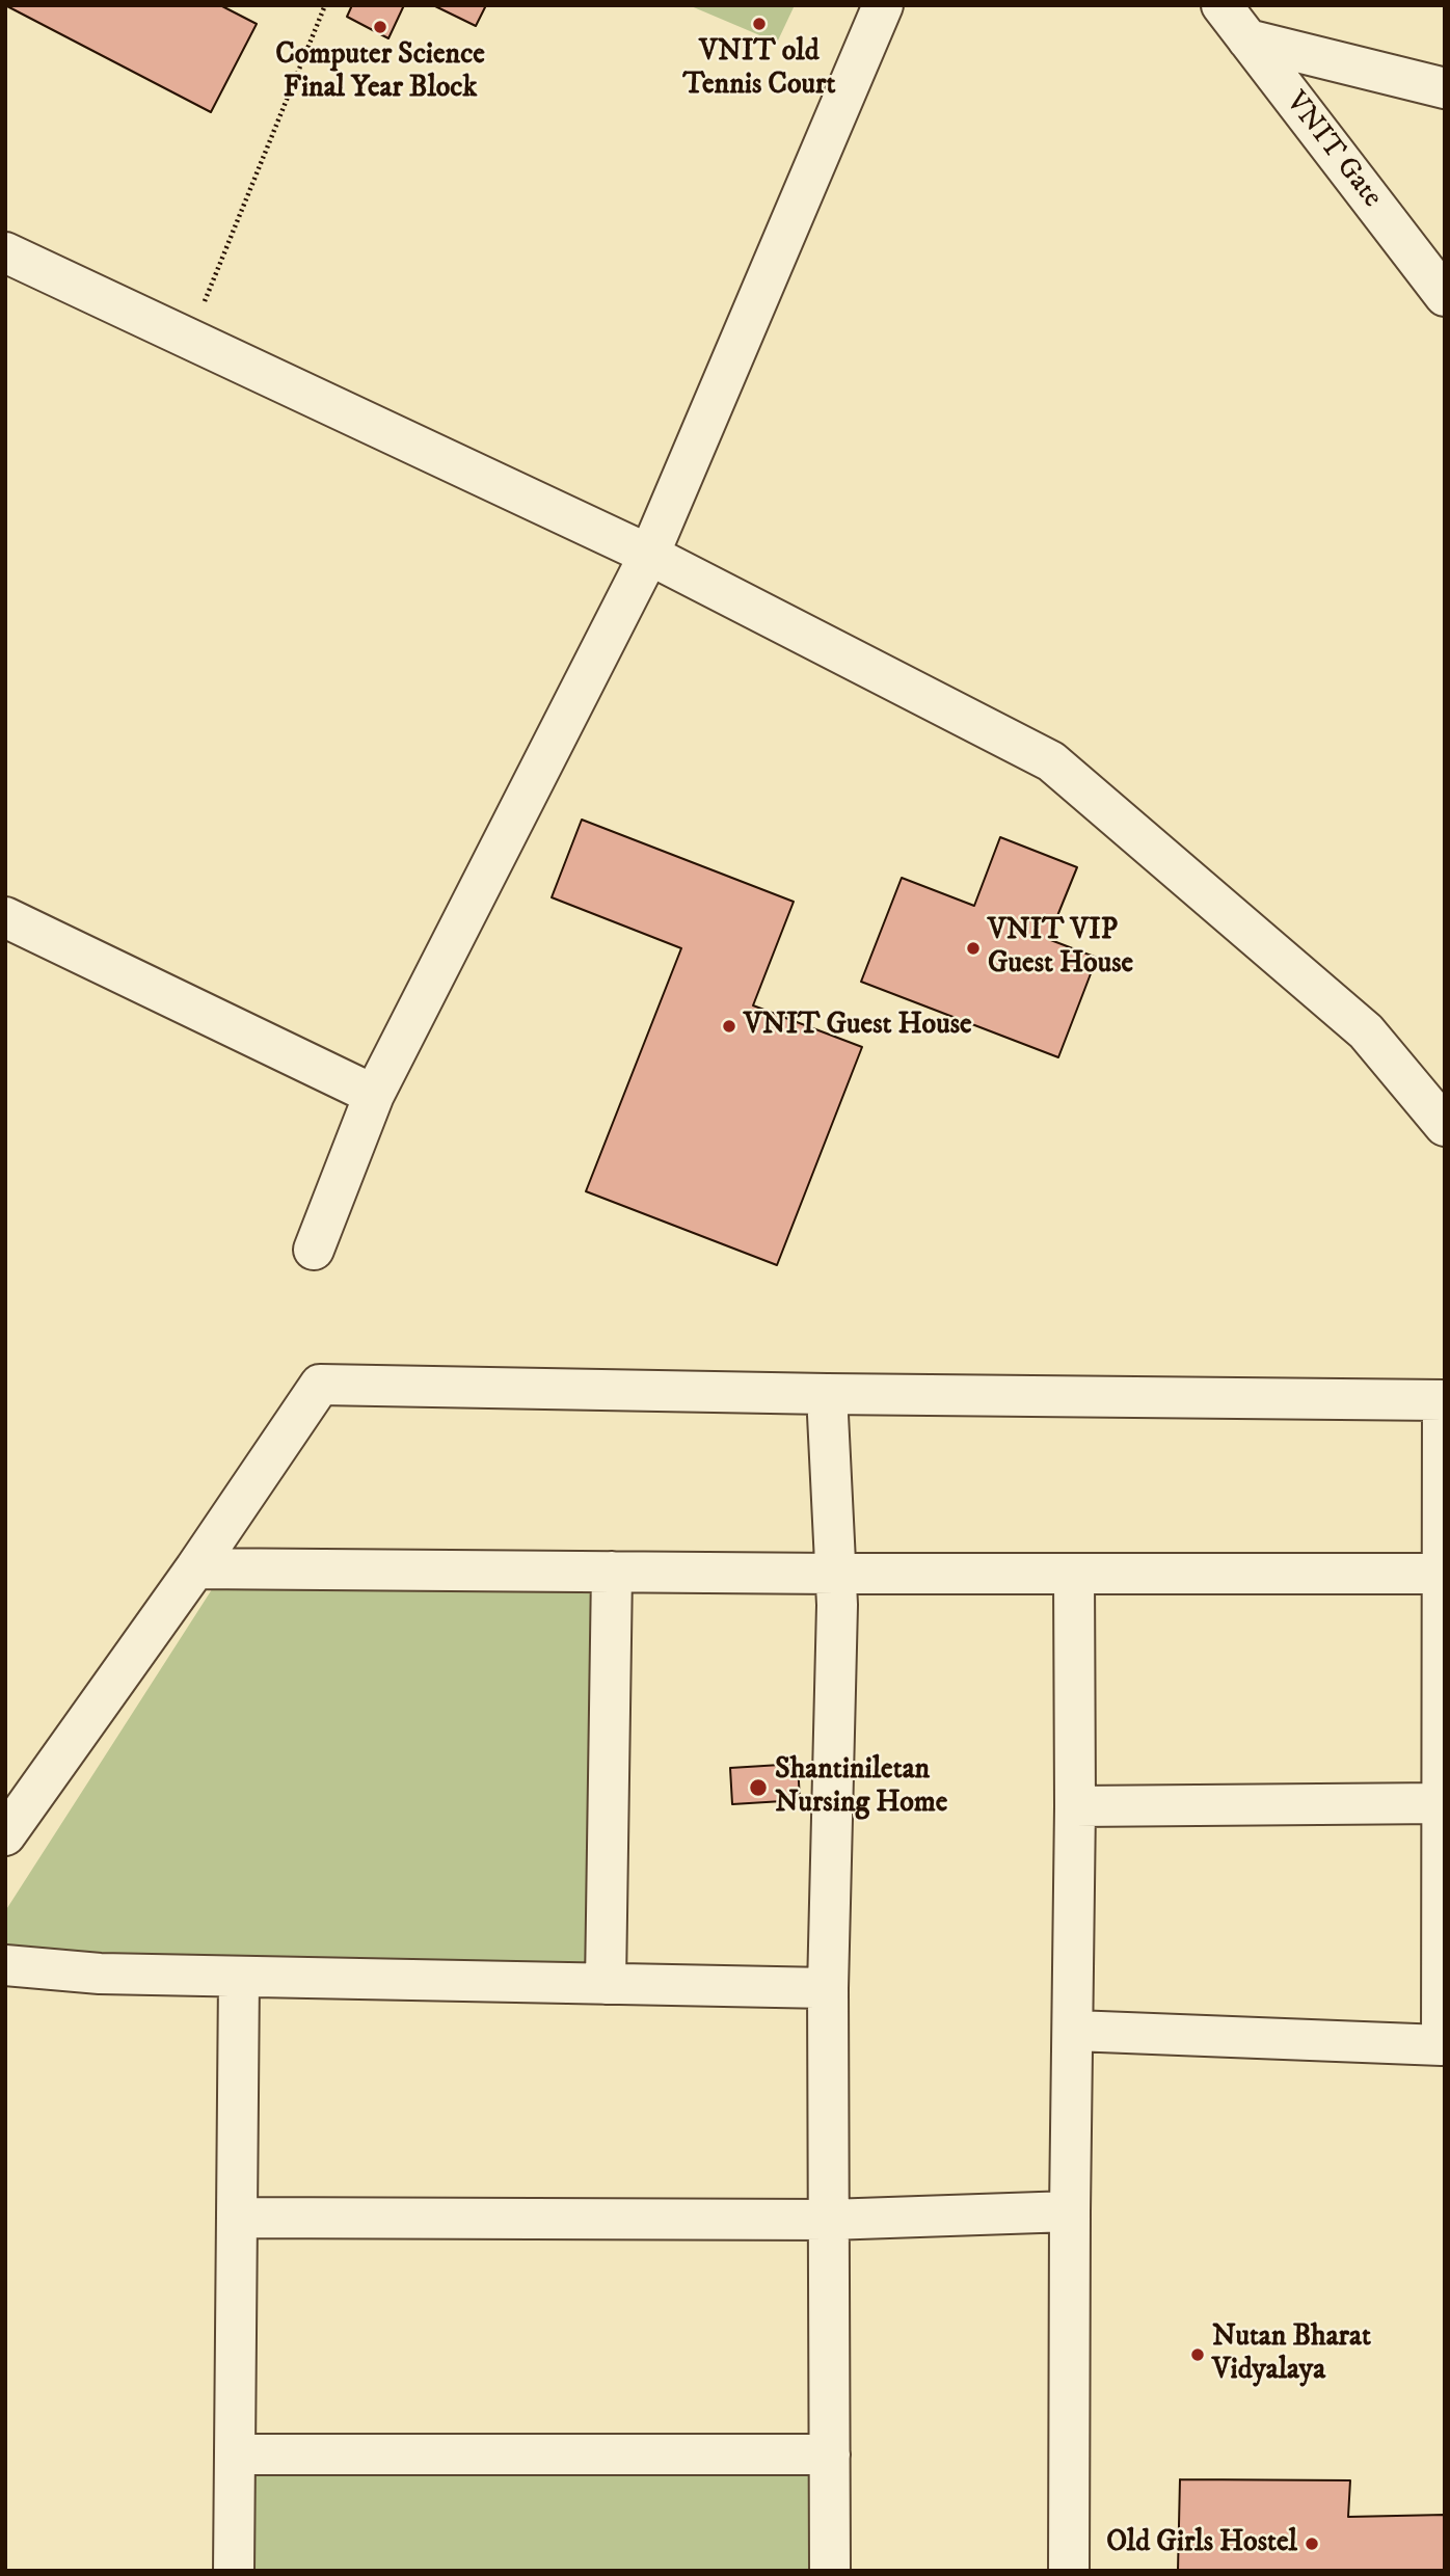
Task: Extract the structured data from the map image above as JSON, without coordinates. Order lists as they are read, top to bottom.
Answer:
{
  "streets": {
    "street": ["VNIT Gate"]
  },
  "places": [
    "VNIT old Tennis Court",
    "Computer Science Final Year Block",
    "VNIT VIP Guest House",
    "VNIT Guest House",
    "Shantiniletan Nursing Home",
    "Nutan Bharat Vidyalaya",
    "Old Girls Hostel"
  ]
}
